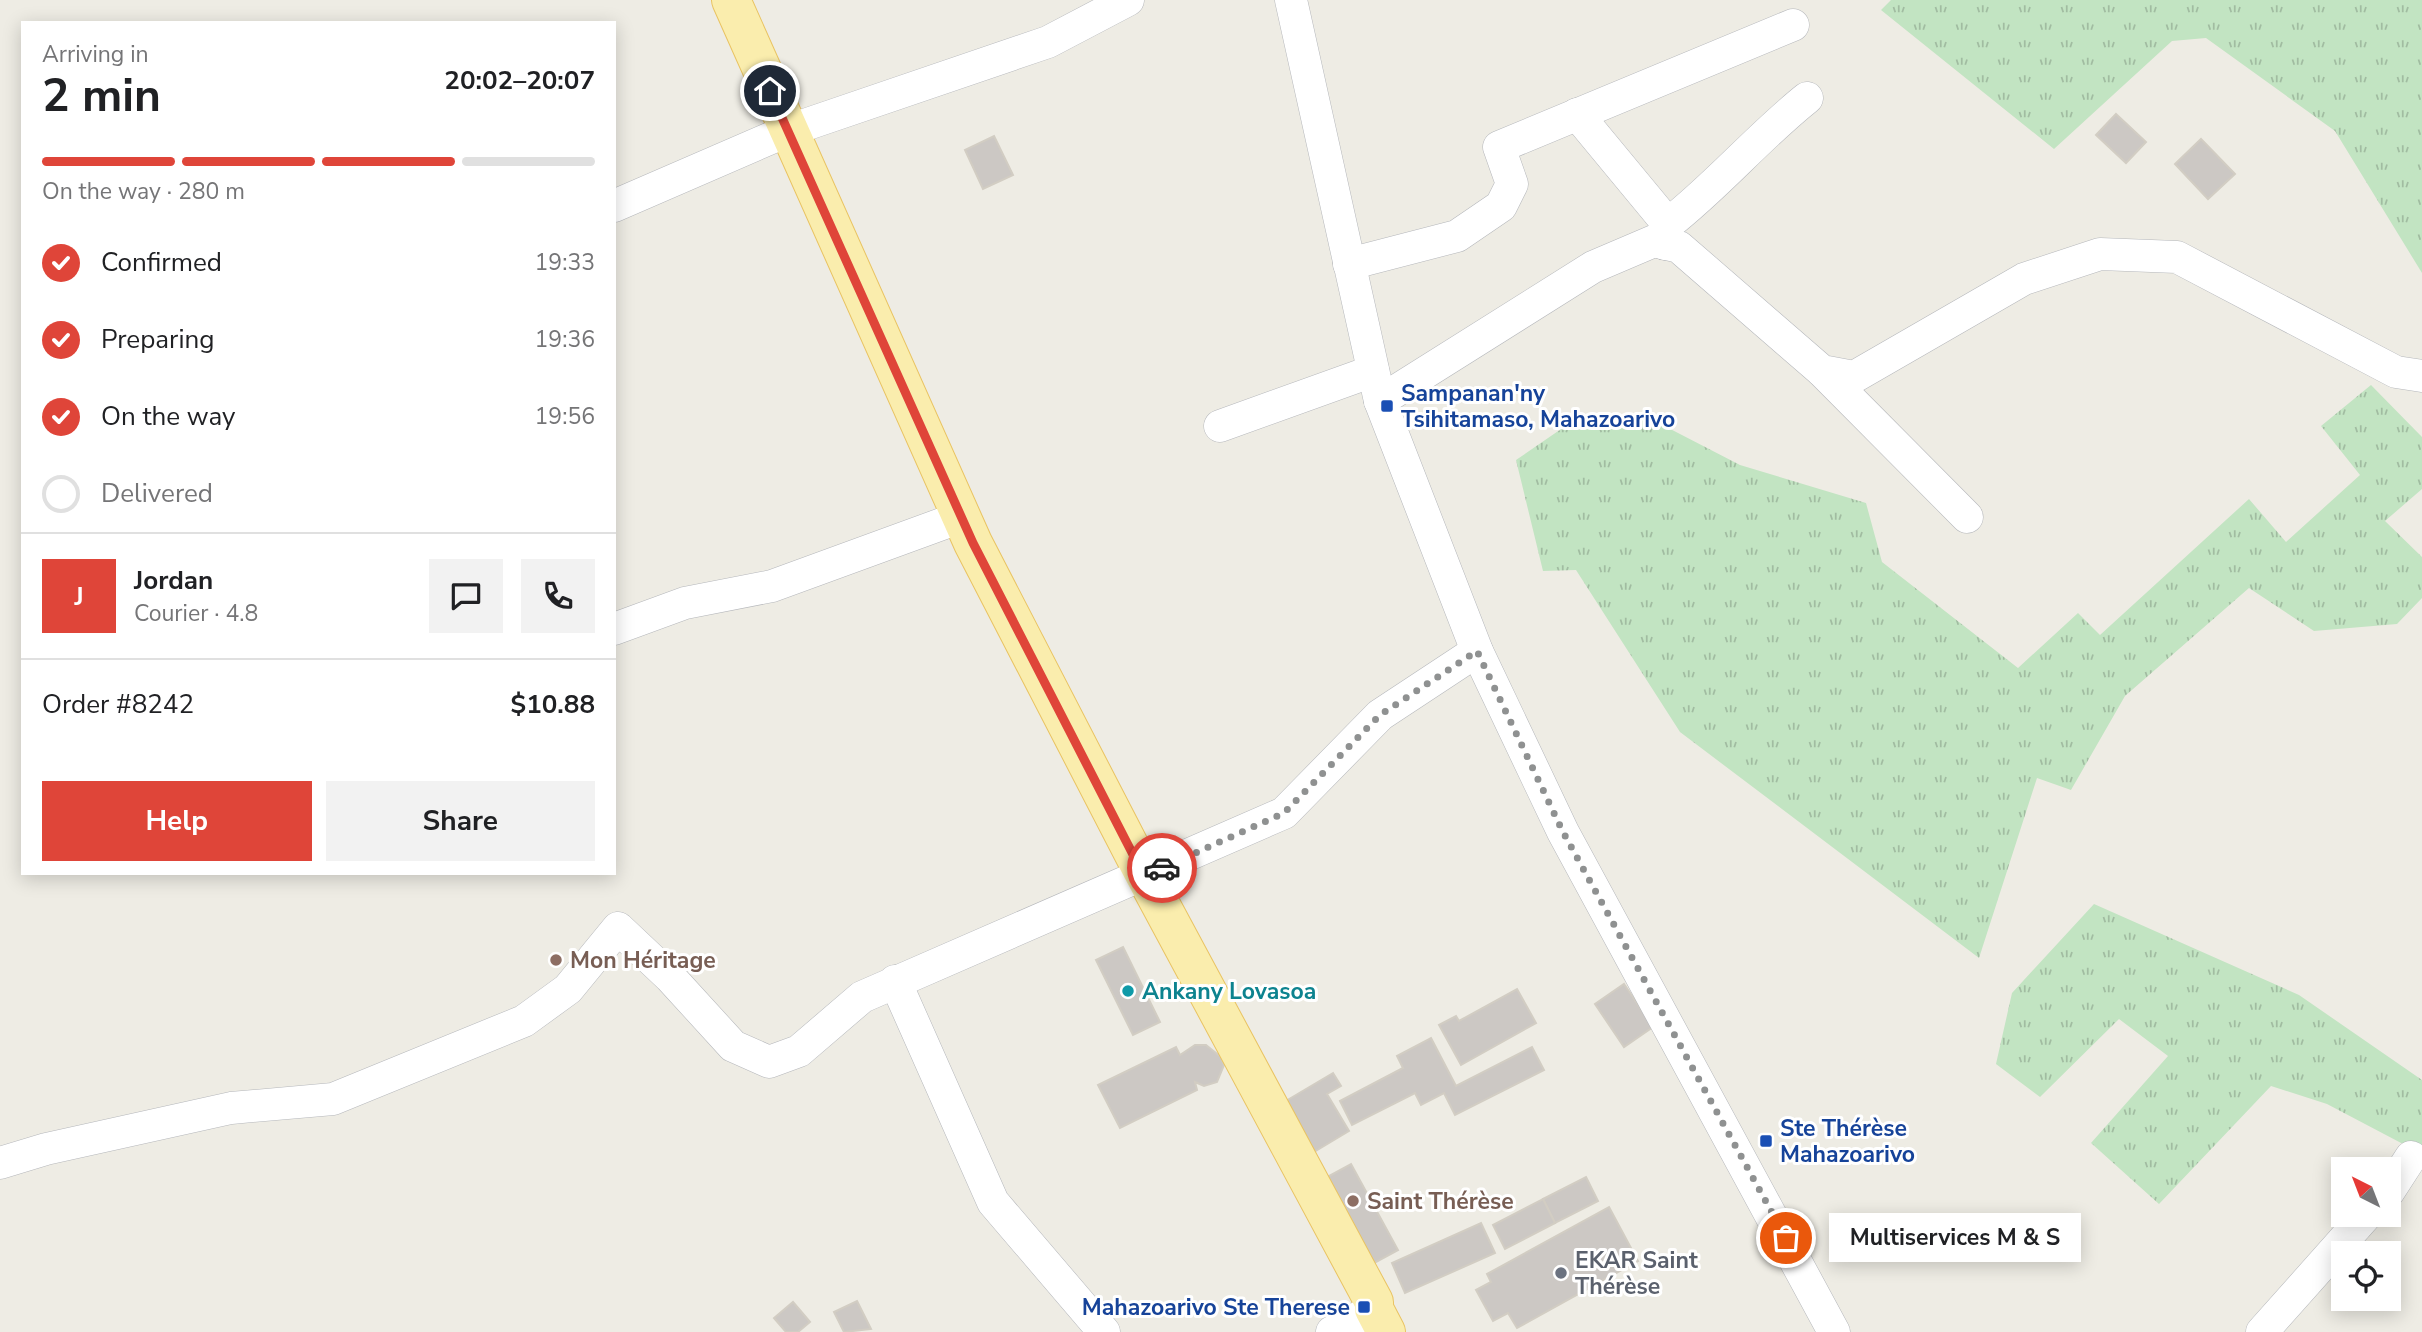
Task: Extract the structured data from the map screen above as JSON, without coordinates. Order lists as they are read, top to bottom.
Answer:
{
  "places": {
    "transit": ["Sampanan'ny Tsihitamaso, Mahazoarivo", "Ste Thérèse Mahazoarivo", "Mahazoarivo Ste Therese"],
    "other": [
      "Mon Héritage",
      "Ankany Lovasoa",
      "Saint Thérèse",
      "Multiservices M & S",
      "EKAR Saint Thérèse"
    ]
  },
  "north": "top left",
  "page": {
    "heading": ["2 min", "Arriving in", "20:02–20:07"],
    "panel": [
      "Jordan",
      "Courier · 4.8",
      "Order #8242",
      "$10.88"
    ],
    "bar": "On the way · 280 m",
    "list": [
      ["Confirmed", "19:33"],
      ["Preparing", "19:36"],
      ["On the way", "19:56"],
      "Delivered"
    ],
    "round": "J",
    "buttons": ["Help", "Share"],
    "bubble": "Multiservices M & S"
  }
}
